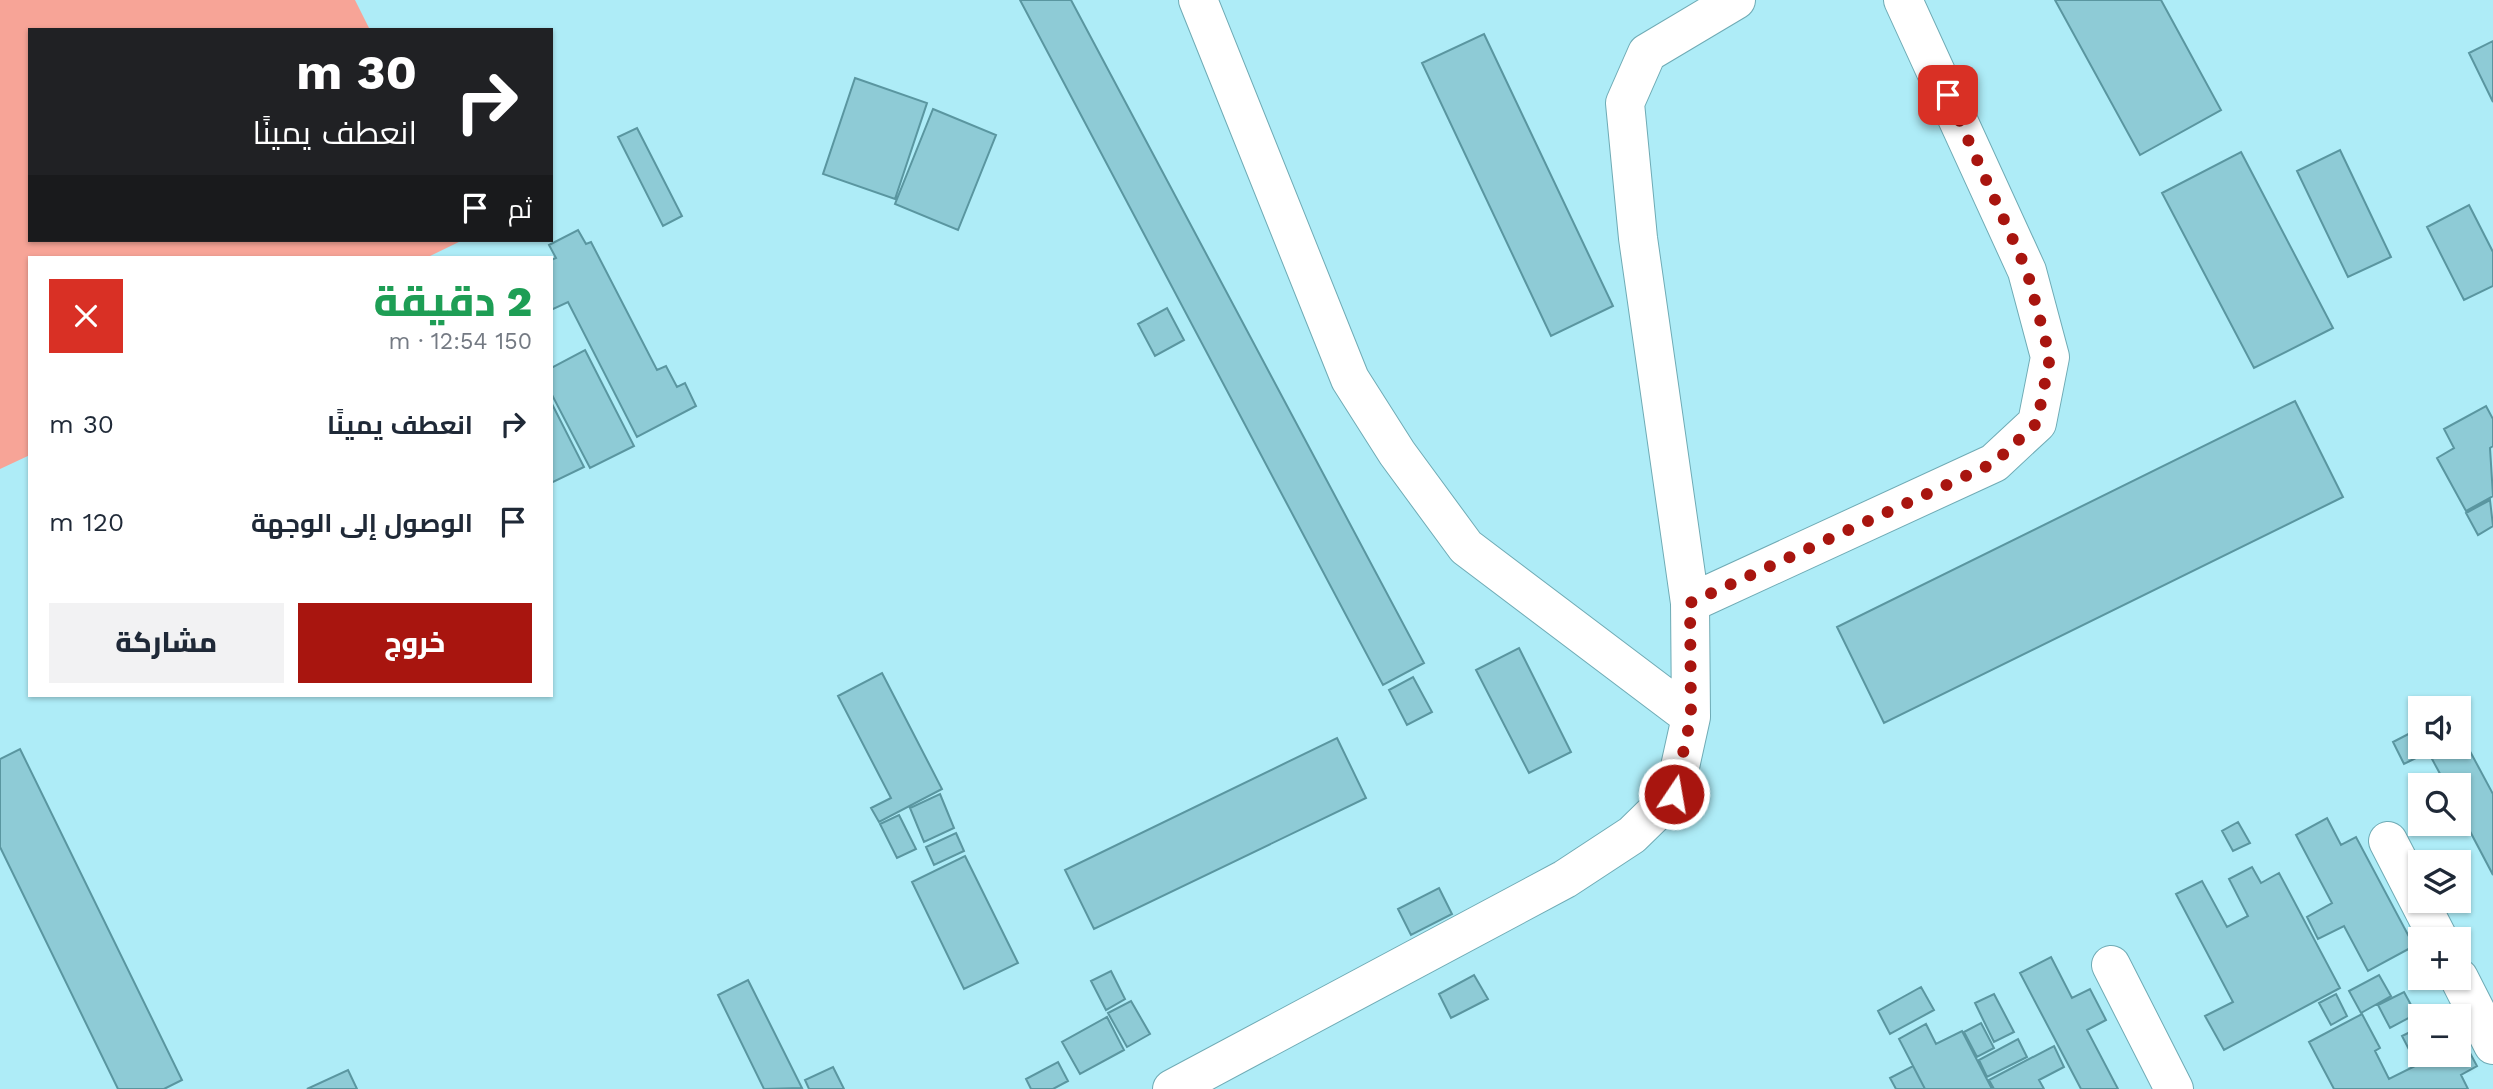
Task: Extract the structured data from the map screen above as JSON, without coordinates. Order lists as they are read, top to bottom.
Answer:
{
  "page": {
    "turn": ["30 m", "انعطف يمينًا"],
    "then": "ثم",
    "heading": ["2 دقيقة", "150 m · 12:54"],
    "list": [
      {
        "name": "انعطف يمينًا",
        "value": "30 m"
      },
      {
        "name": "الوصول إلى الوجهة",
        "value": "120 m"
      }
    ],
    "buttons": ["خروج", "مشاركة"],
    "map_buttons": ["+", "−"]
  }
}
